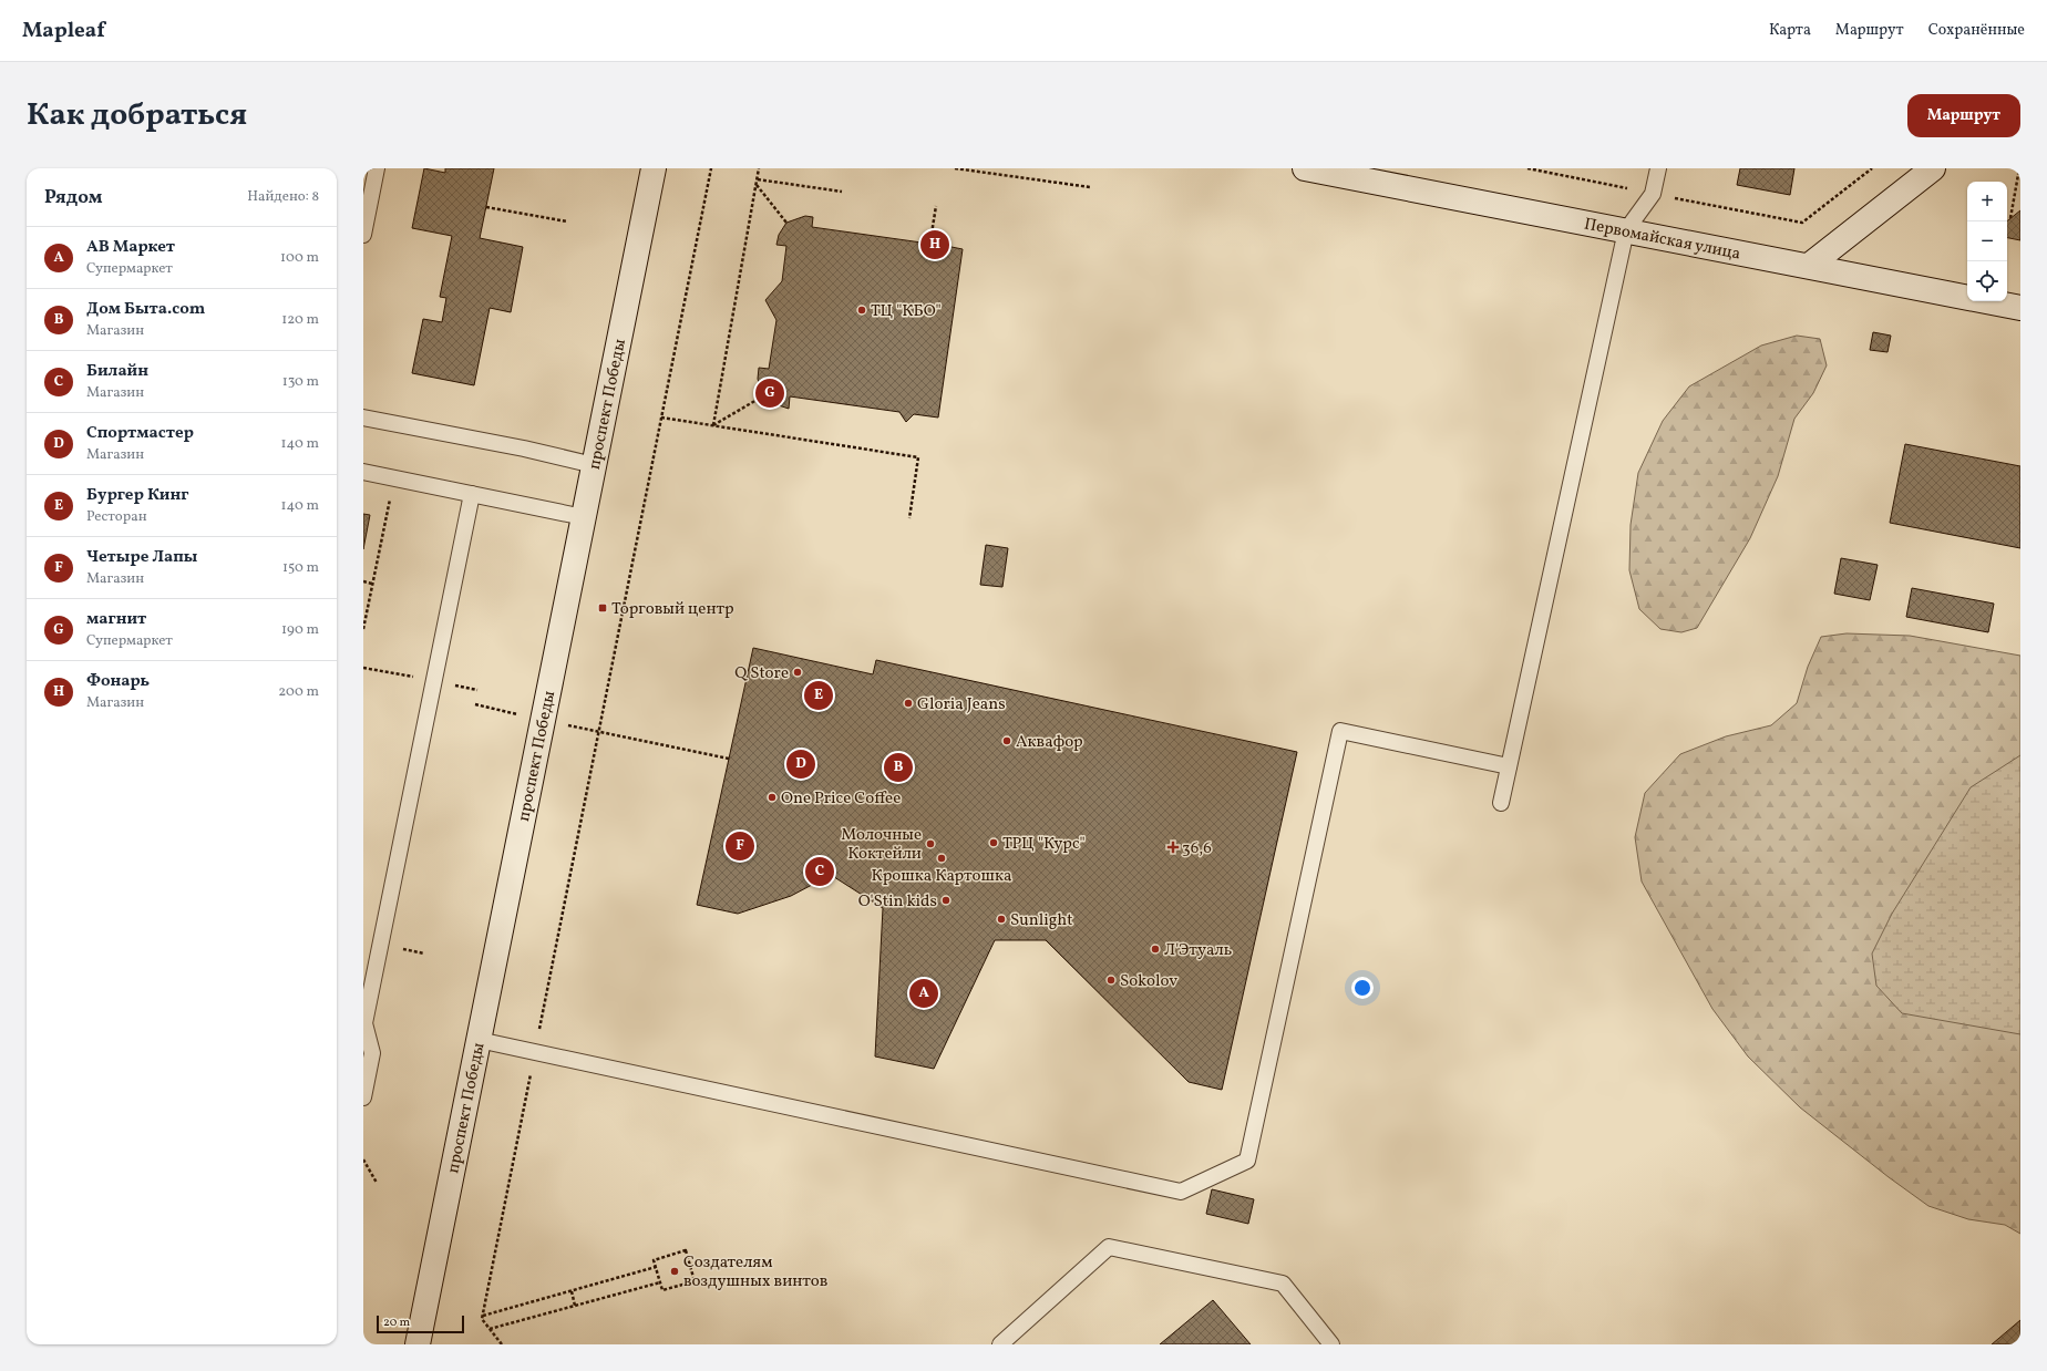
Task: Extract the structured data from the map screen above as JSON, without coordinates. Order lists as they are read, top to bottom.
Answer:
{
  "streets": {
    "main road": ["Первомайская улица", "проспект Победы"]
  },
  "places": {
    "other": [
      "ТЦ \"КБО\"",
      "Q Store",
      "Gloria Jeans",
      "Аквафор",
      "One Price Coffee",
      "ТРЦ \"Курс\"",
      "Молочные Коктейли",
      "Крошка Картошка",
      "O'Stin kids",
      "Sunlight",
      "Л'Этуаль",
      "Sokolov",
      "Создателям воздушных винтов"
    ],
    "transit": ["Торговый центр"],
    "health": ["36,6"]
  },
  "scale_bar": "20 m",
  "page": {
    "header": "Mapleaf",
    "nav": ["Карта", "Маршрут", "Сохранённые"],
    "title": "Как добраться",
    "buttons": "Маршрут",
    "heading": ["Рядом", "Найдено: 8"],
    "map_buttons": ["+", "−"],
    "list": [
      {
        "mark": "A",
        "name": "АВ Маркет",
        "note": "Супермаркет",
        "value": "100 m"
      },
      {
        "mark": "B",
        "name": "Дом Быта.com",
        "note": "Магазин",
        "value": "120 m"
      },
      {
        "mark": "C",
        "name": "Билайн",
        "note": "Магазин",
        "value": "130 m"
      },
      {
        "mark": "D",
        "name": "Спортмастер",
        "note": "Магазин",
        "value": "140 m"
      },
      {
        "mark": "E",
        "name": "Бургер Кинг",
        "note": "Ресторан",
        "value": "140 m"
      },
      {
        "mark": "F",
        "name": "Четыре Лапы",
        "note": "Магазин",
        "value": "150 m"
      },
      {
        "mark": "G",
        "name": "магнит",
        "note": "Супермаркет",
        "value": "190 m"
      },
      {
        "mark": "H",
        "name": "Фонарь",
        "note": "Магазин",
        "value": "200 m"
      }
    ],
    "pins": [
      "H",
      "G",
      "E",
      "D",
      "B",
      "F",
      "C",
      "A"
    ],
    "scale": "20 m"
  }
}
